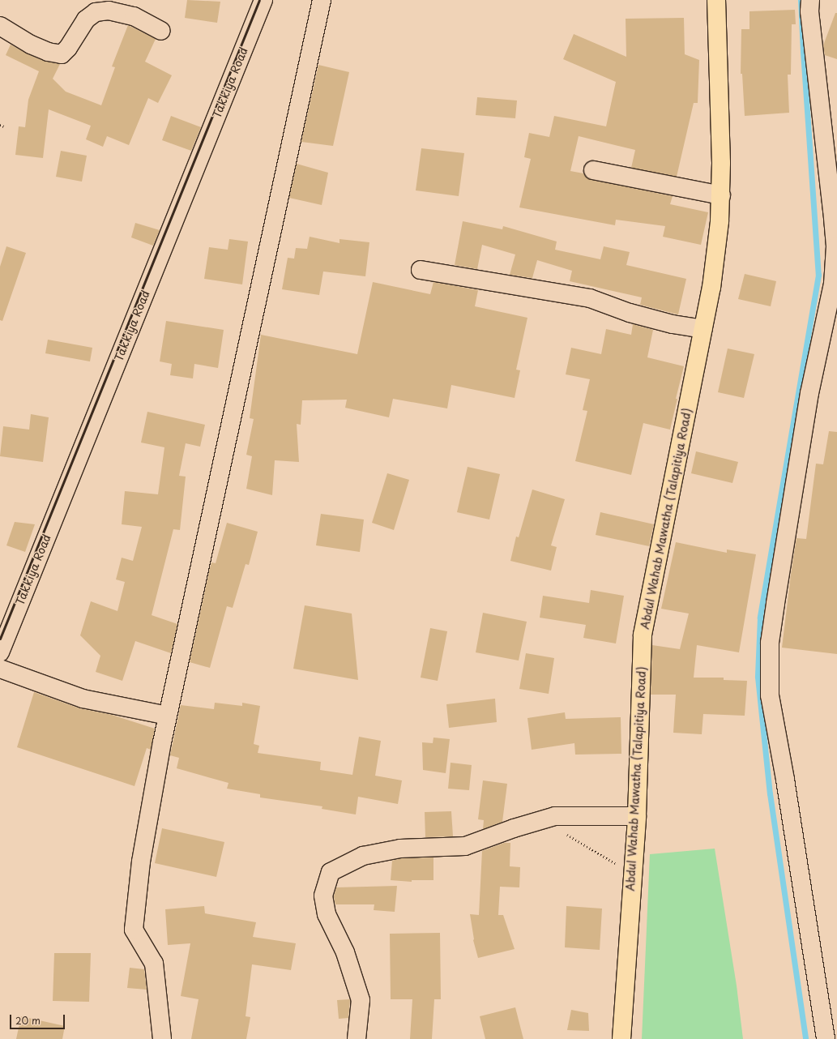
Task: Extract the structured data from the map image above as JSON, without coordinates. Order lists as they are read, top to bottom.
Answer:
{
  "streets": {
    "main road": ["Abdul Wahab Mawatha (Talapitiya Road)"],
    "street": ["Takkiya Road"]
  },
  "scale_bar": "20 m"
}
